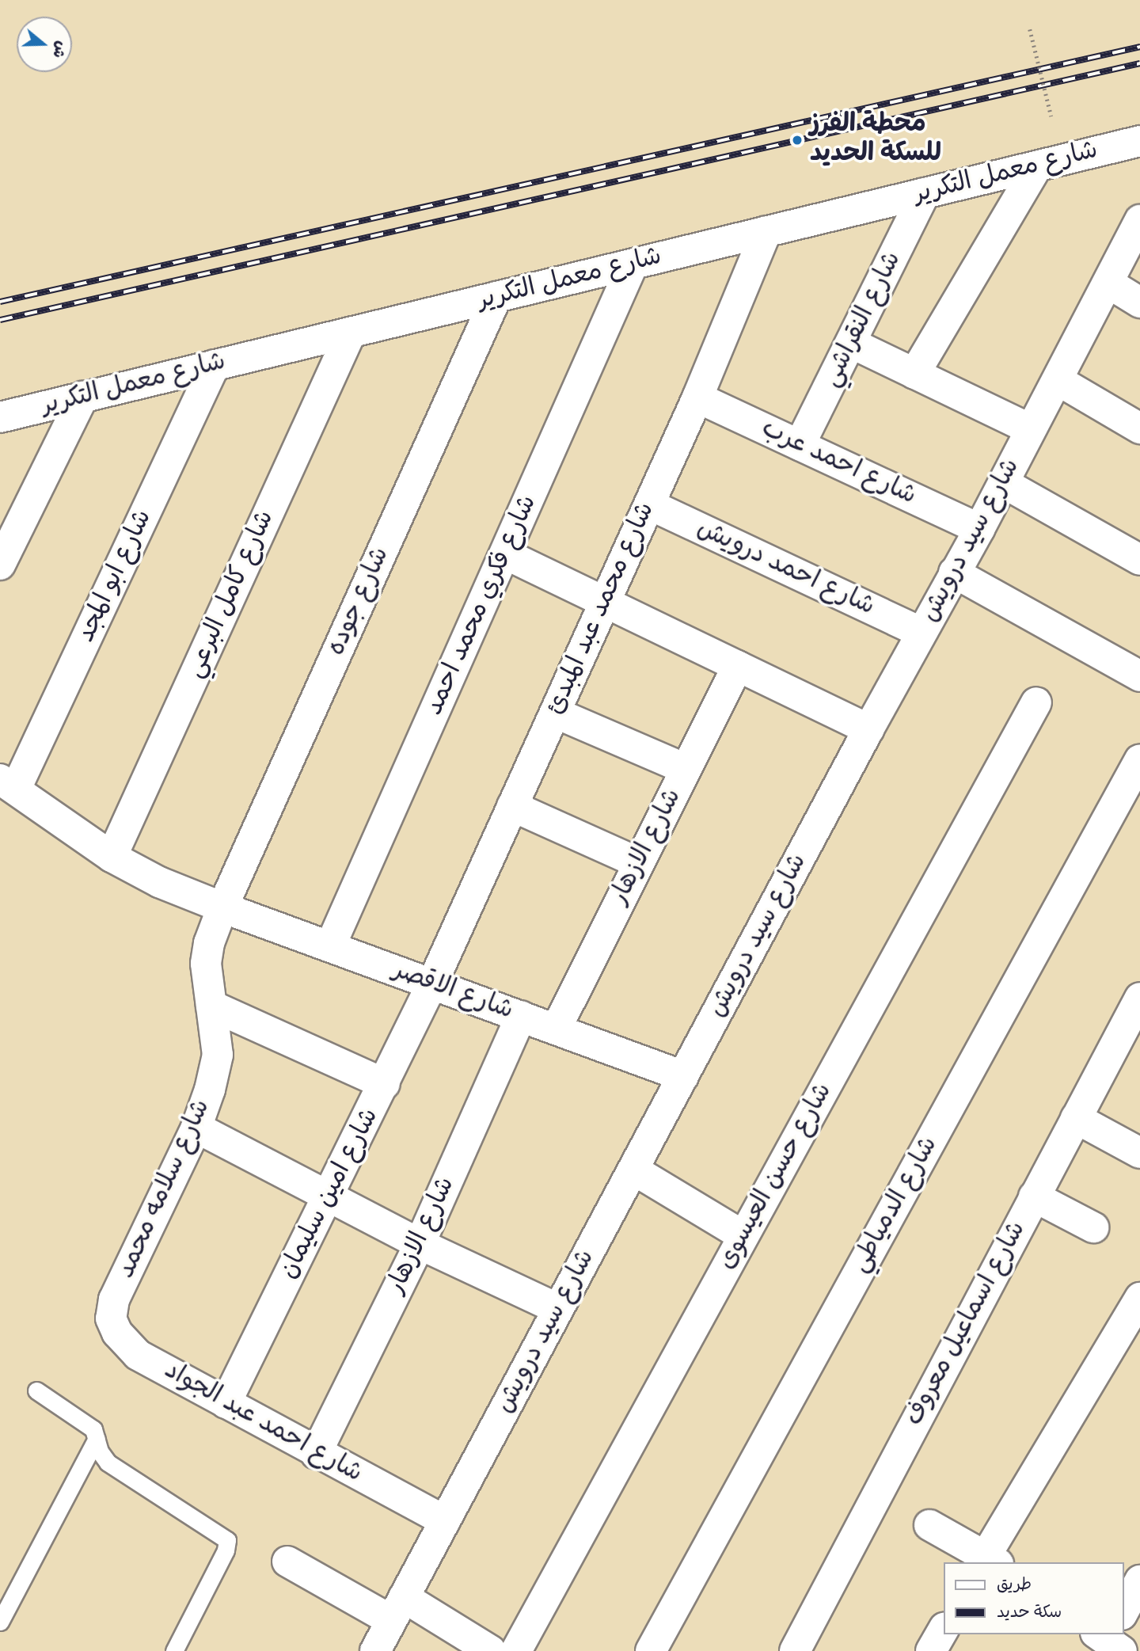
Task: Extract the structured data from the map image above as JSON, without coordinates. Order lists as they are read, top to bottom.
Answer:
{
  "streets": {
    "street": [
      "شارع معمل التكرير",
      "شارع النقراشي",
      "شارع احمد عرب",
      "شارع سيد درويش",
      "شارع احمد درويش",
      "شارع ابو المجد",
      "شارع كامل البرعي",
      "شارع جوده",
      "شارع فكري محمد احمد",
      "شارع محمد عبد المبدئ",
      "شارع الازهار",
      "شارع الاقصر",
      "شارع حسن العيسوى",
      "شارع سلامه محمد",
      "شارع امين سليمان",
      "شارع الدمياطي",
      "شارع اسماعيل معروف",
      "شارع احمد عبد الجواد"
    ]
  },
  "crossings": [
    ["شارع معمل التكرير", "شارع النقراشي"],
    ["شارع معمل التكرير", "شارع ابو المجد"],
    ["شارع معمل التكرير", "شارع كامل البرعي"],
    ["شارع معمل التكرير", "شارع جوده"],
    ["شارع معمل التكرير", "شارع فكري محمد احمد"],
    ["شارع معمل التكرير", "شارع محمد عبد المبدئ"],
    ["شارع النقراشي", "شارع احمد عرب"],
    ["شارع احمد عرب", "شارع سيد درويش"],
    ["شارع احمد عرب", "شارع محمد عبد المبدئ"],
    ["شارع سيد درويش", "شارع احمد درويش"],
    ["شارع سيد درويش", "شارع الاقصر"],
    ["شارع سيد درويش", "شارع احمد عبد الجواد"],
    ["شارع احمد درويش", "شارع محمد عبد المبدئ"],
    ["شارع جوده", "شارع الاقصر"],
    ["شارع جوده", "شارع سلامه محمد"],
    ["شارع فكري محمد احمد", "شارع الاقصر"],
    ["شارع محمد عبد المبدئ", "شارع الاقصر"],
    ["شارع محمد عبد المبدئ", "شارع امين سليمان"],
    ["شارع الازهار", "شارع الاقصر"],
    ["شارع الازهار", "شارع احمد عبد الجواد"],
    ["شارع الاقصر", "شارع سلامه محمد"],
    ["شارع الاقصر", "شارع امين سليمان"],
    ["شارع سلامه محمد", "شارع احمد عبد الجواد"],
    ["شارع امين سليمان", "شارع احمد عبد الجواد"]
  ],
  "places": ["محطة الفرز للسكة الحديد"],
  "legend": ["طريق", "سكة حديد"],
  "north": "right"
}
